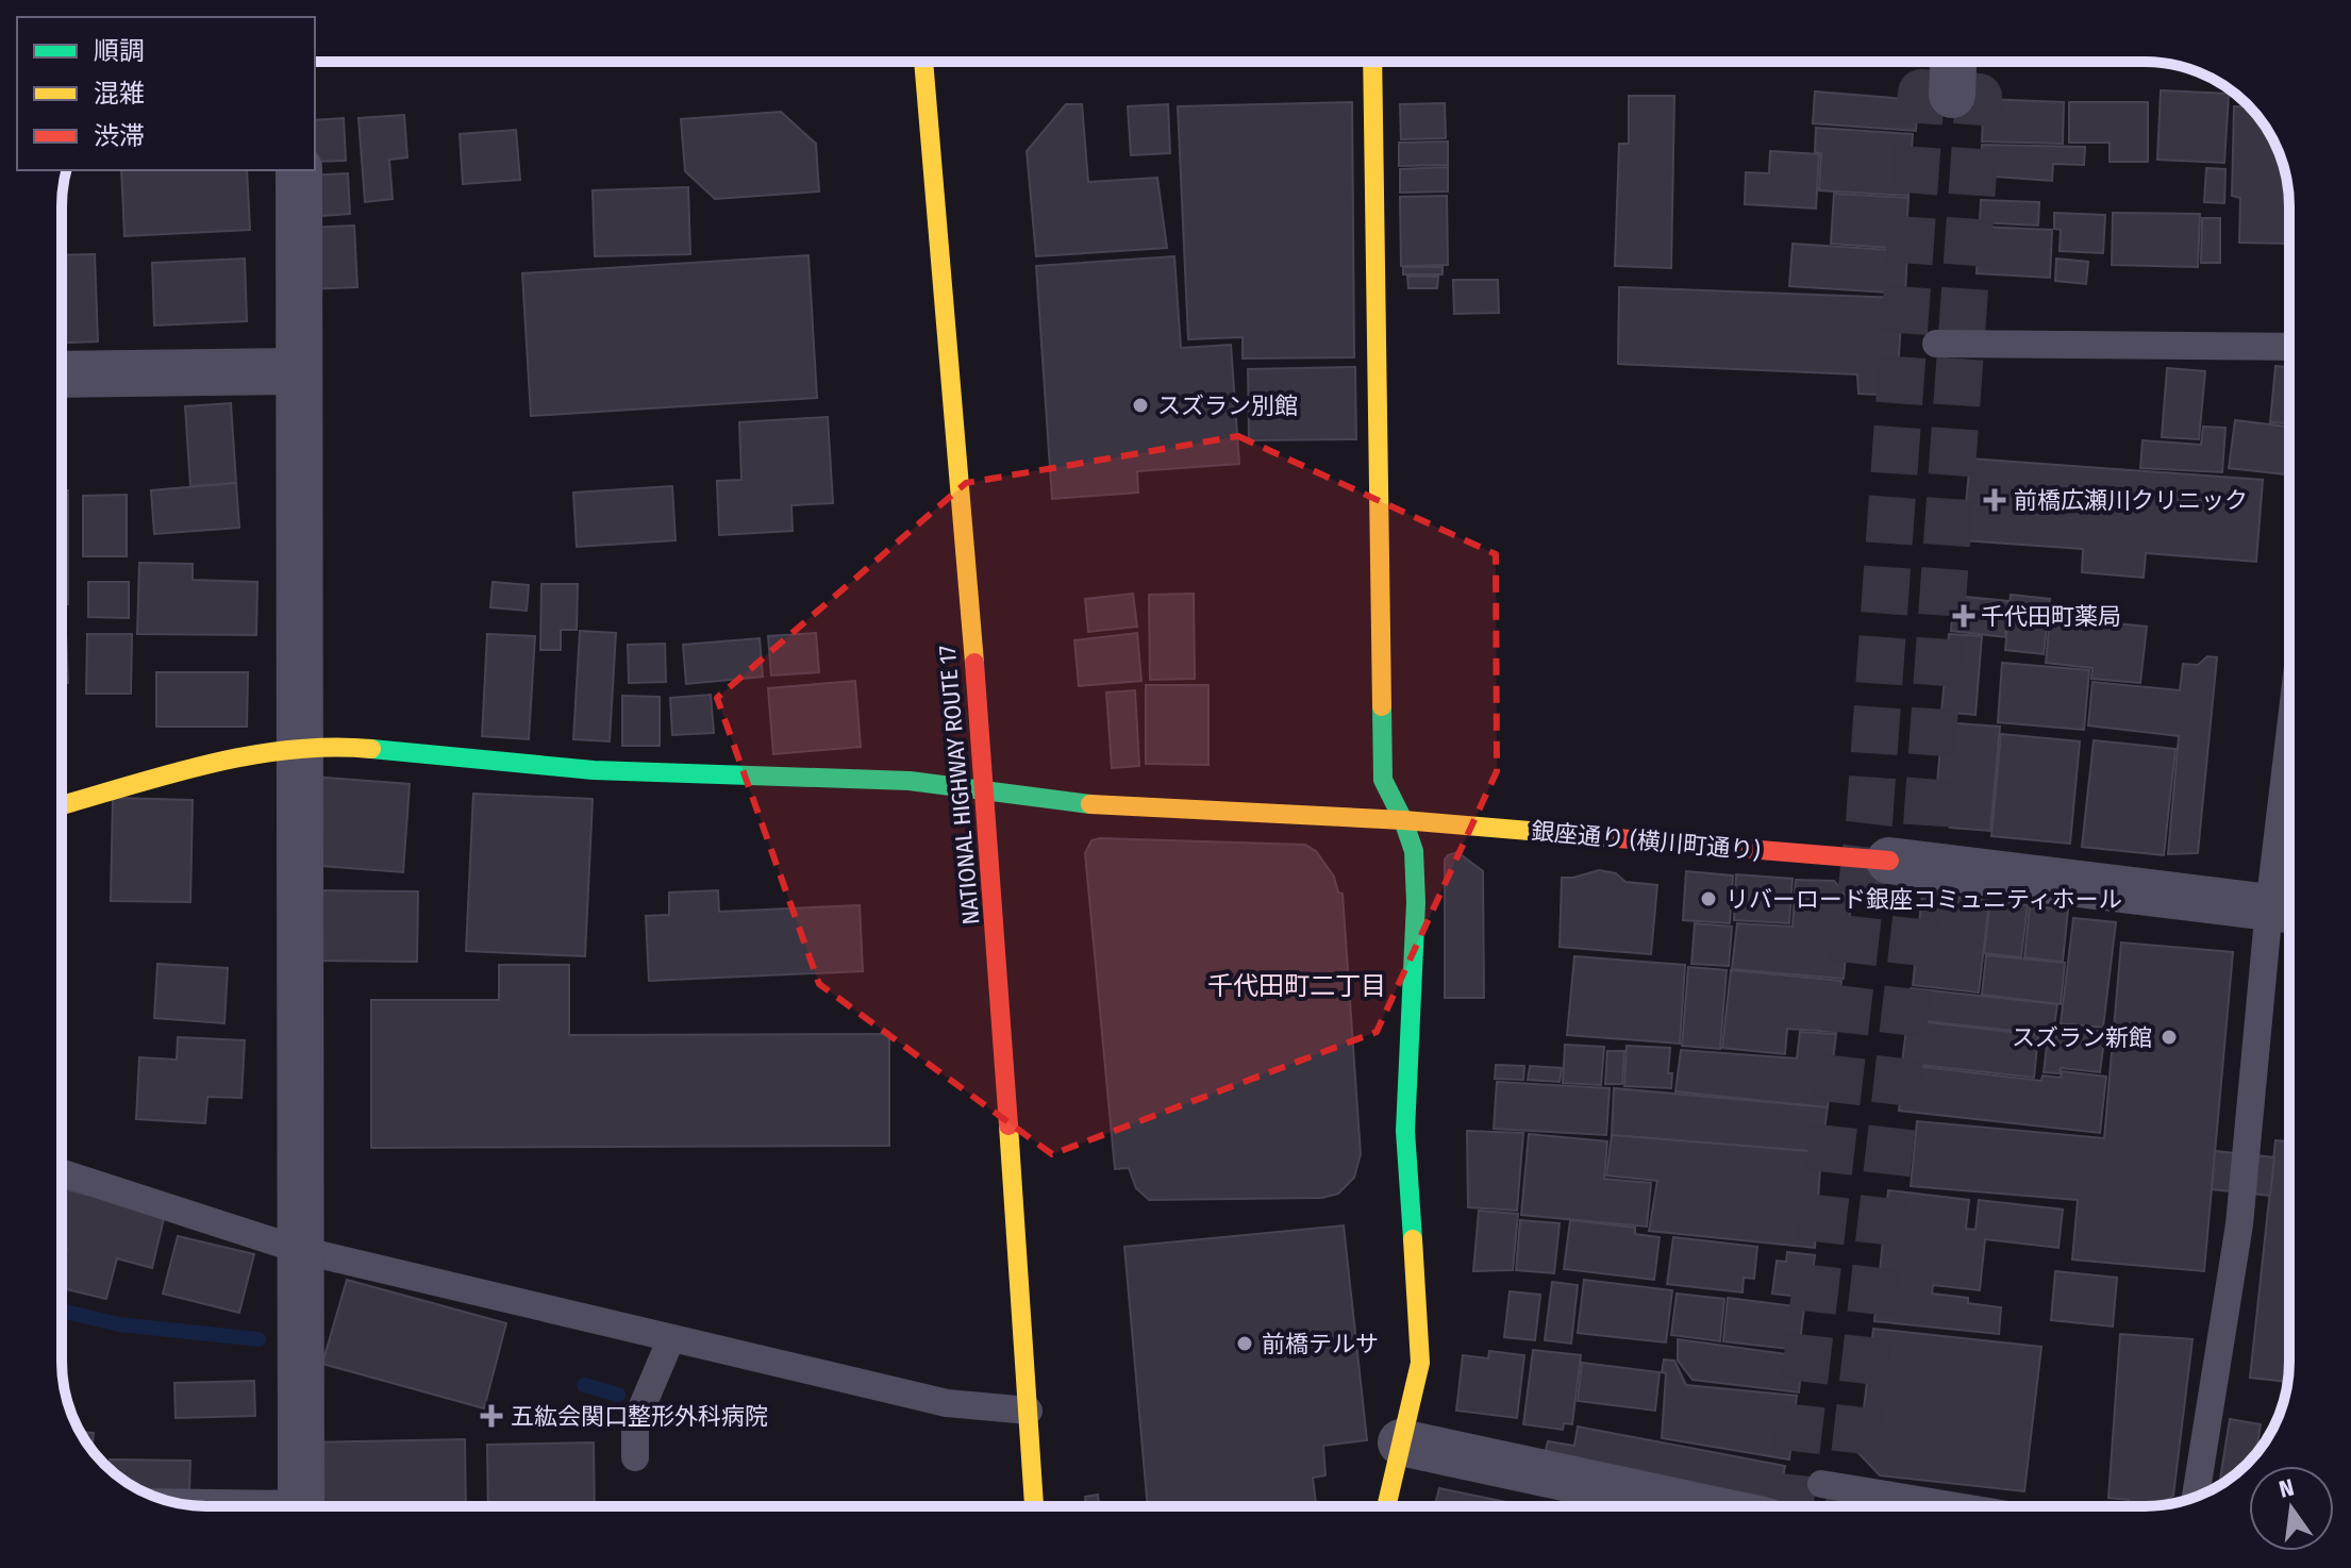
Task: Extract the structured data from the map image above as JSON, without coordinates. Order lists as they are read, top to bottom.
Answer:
{
  "streets": {
    "main road": ["NATIONAL HIGHWAY ROUTE 17", "銀座通り (横川町通り)"]
  },
  "crossings": [
    ["NATIONAL HIGHWAY ROUTE 17", "銀座通り (横川町通り)"]
  ],
  "districts": ["千代田町二丁目"],
  "places": {
    "other": [
      "スズラン別館",
      "リバーロード銀座コミュニティホール",
      "スズラン新館",
      "前橋テルサ"
    ],
    "health": ["前橋広瀬川クリニック", "千代田町薬局", "五紘会関口整形外科病院"]
  },
  "legend": ["順調", "混雑", "渋滞"],
  "north": "top"
}
